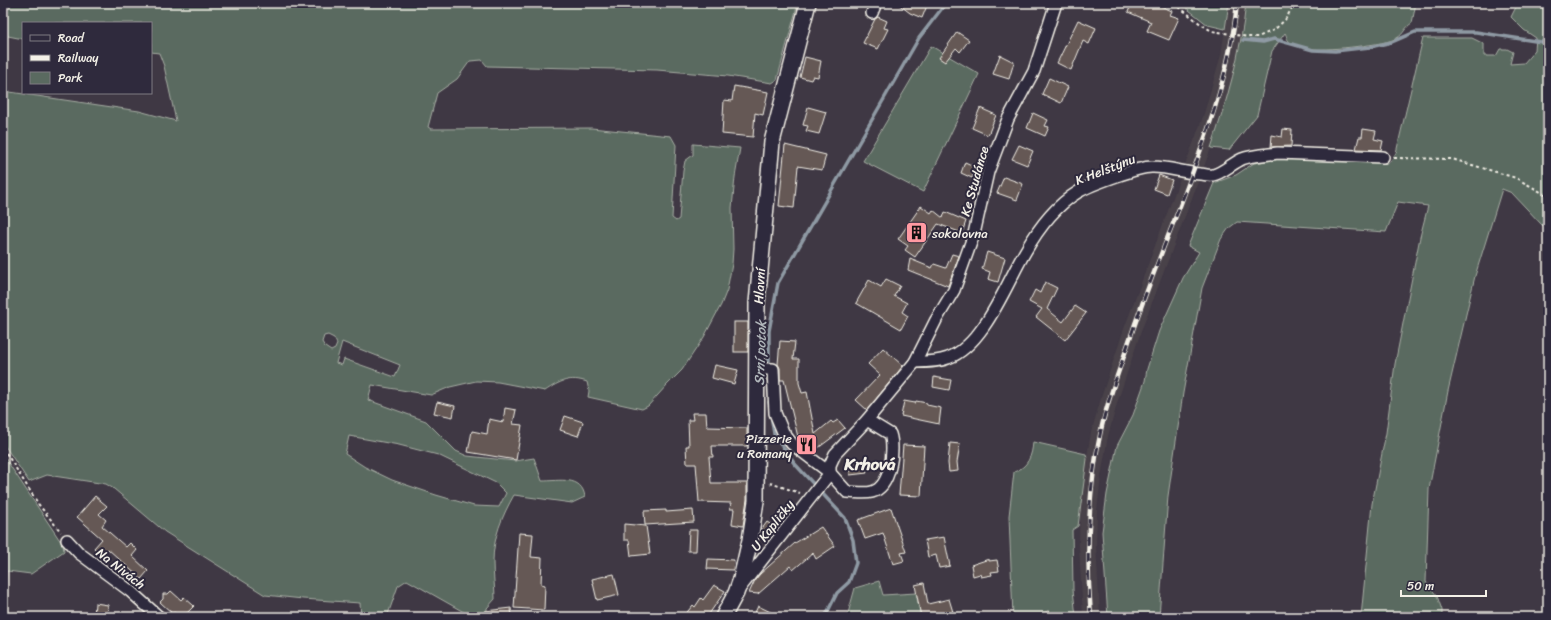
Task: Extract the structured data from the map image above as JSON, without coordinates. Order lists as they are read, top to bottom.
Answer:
{
  "streets": {
    "street": [
      "K Helštýnu",
      "Ke Studánce",
      "Hlavní",
      "U Kapličky",
      "Na Nivách"
    ]
  },
  "crossings": [
    ["K Helštýnu", "Ke Studánce"],
    ["Ke Studánce", "U Kapličky"],
    ["Hlavní", "U Kapličky"]
  ],
  "districts": ["Krhová"],
  "water": ["Srní potok"],
  "places": {
    "building": ["sokolovna"],
    "restaurant": ["Pizzerie u Romany"]
  },
  "legend": ["Road", "Railway", "Park"],
  "scale_bar": "50 m"
}
